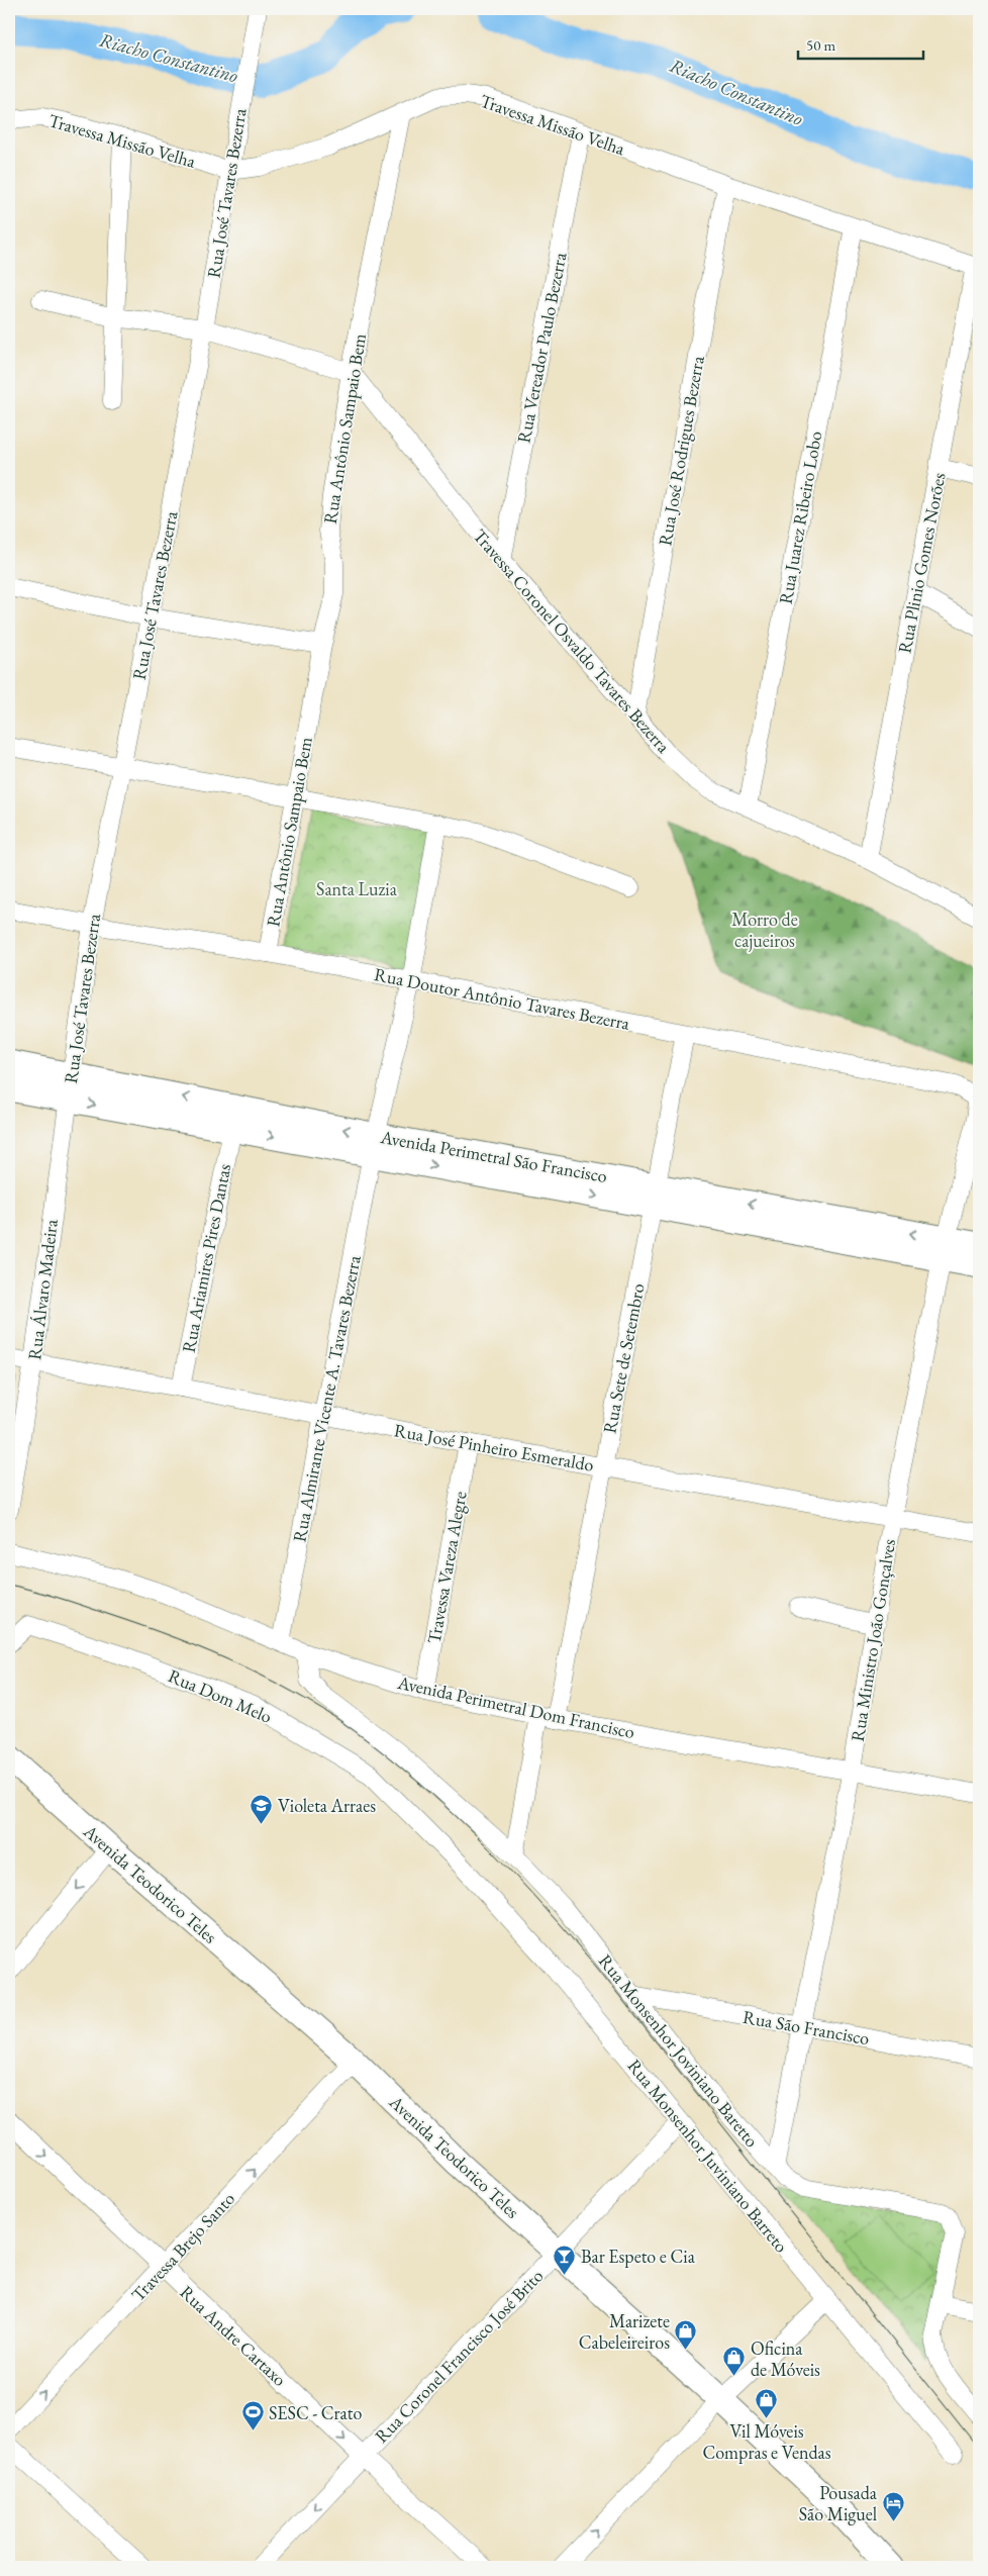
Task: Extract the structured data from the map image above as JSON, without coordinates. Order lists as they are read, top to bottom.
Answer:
{
  "streets": {
    "main road": ["Avenida Perimetral São Francisco", "Avenida Teodorico Teles"],
    "street": [
      "Travessa Missão Velha",
      "Rua José Tavares Bezerra",
      "Rua Vereador Paulo Bezerra",
      "Rua Antônio Sampaio Bem",
      "Rua José Rodrigues Bezerra",
      "Rua Juarez Ribeiro Lobo",
      "Rua Plinio Gomes Norões",
      "Travessa Coronel Osvaldo Tavares Bezerra",
      "Rua Doutor Antônio Tavares Bezerra",
      "Rua Ariamires Pires Dantas",
      "Rua Álvaro Madeira",
      "Rua Sete de Setembro",
      "Rua Almirante Vicente A. Tavares Bezerra",
      "Rua José Pinheiro Esmeraldo",
      "Travessa Vareza Alegre",
      "Rua Ministro João Gonçalves",
      "Rua Dom Melo",
      "Avenida Perimetral Dom Francisco",
      "Rua São Francisco",
      "Rua Monsenhor Joviniano Baretto",
      "Rua Monsenhor Juviniano Barreto",
      "Travessa Brejo Santo",
      "Rua Andre Cartaxo",
      "Rua Coronel Francisco José Brito"
    ]
  },
  "crossings": [
    ["Travessa Missão Velha", "Rua José Tavares Bezerra"],
    ["Travessa Missão Velha", "Rua Vereador Paulo Bezerra"],
    ["Travessa Missão Velha", "Rua Antônio Sampaio Bem"],
    ["Travessa Missão Velha", "Rua José Rodrigues Bezerra"],
    ["Travessa Missão Velha", "Rua Juarez Ribeiro Lobo"],
    ["Travessa Missão Velha", "Rua Plinio Gomes Norões"],
    ["Rua José Tavares Bezerra", "Rua Doutor Antônio Tavares Bezerra"],
    ["Rua José Tavares Bezerra", "Avenida Perimetral São Francisco"],
    ["Rua José Tavares Bezerra", "Rua Álvaro Madeira"],
    ["Rua Vereador Paulo Bezerra", "Travessa Coronel Osvaldo Tavares Bezerra"],
    ["Rua Antônio Sampaio Bem", "Travessa Coronel Osvaldo Tavares Bezerra"],
    ["Rua Antônio Sampaio Bem", "Rua Doutor Antônio Tavares Bezerra"],
    ["Rua José Rodrigues Bezerra", "Travessa Coronel Osvaldo Tavares Bezerra"],
    ["Rua Juarez Ribeiro Lobo", "Travessa Coronel Osvaldo Tavares Bezerra"],
    ["Rua Plinio Gomes Norões", "Travessa Coronel Osvaldo Tavares Bezerra"],
    ["Rua Doutor Antônio Tavares Bezerra", "Rua Sete de Setembro"],
    ["Rua Doutor Antônio Tavares Bezerra", "Rua Almirante Vicente A. Tavares Bezerra"],
    ["Rua Doutor Antônio Tavares Bezerra", "Rua Ministro João Gonçalves"],
    ["Avenida Perimetral São Francisco", "Rua Ariamires Pires Dantas"],
    ["Avenida Perimetral São Francisco", "Rua Álvaro Madeira"],
    ["Avenida Perimetral São Francisco", "Rua Sete de Setembro"],
    ["Avenida Perimetral São Francisco", "Rua Almirante Vicente A. Tavares Bezerra"],
    ["Avenida Perimetral São Francisco", "Rua Ministro João Gonçalves"],
    ["Rua Ariamires Pires Dantas", "Rua José Pinheiro Esmeraldo"],
    ["Rua Álvaro Madeira", "Rua José Pinheiro Esmeraldo"],
    ["Rua Sete de Setembro", "Rua José Pinheiro Esmeraldo"],
    ["Rua Sete de Setembro", "Avenida Perimetral Dom Francisco"],
    ["Rua Sete de Setembro", "Rua Monsenhor Joviniano Baretto"],
    ["Rua Almirante Vicente A. Tavares Bezerra", "Rua José Pinheiro Esmeraldo"],
    ["Rua Almirante Vicente A. Tavares Bezerra", "Avenida Perimetral Dom Francisco"],
    ["Rua José Pinheiro Esmeraldo", "Travessa Vareza Alegre"],
    ["Rua José Pinheiro Esmeraldo", "Rua Ministro João Gonçalves"],
    ["Travessa Vareza Alegre", "Avenida Perimetral Dom Francisco"],
    ["Rua Ministro João Gonçalves", "Avenida Perimetral Dom Francisco"],
    ["Rua Ministro João Gonçalves", "Rua São Francisco"],
    ["Rua Ministro João Gonçalves", "Rua Monsenhor Joviniano Baretto"],
    ["Rua Dom Melo", "Rua Monsenhor Juviniano Barreto"],
    ["Avenida Perimetral Dom Francisco", "Rua Monsenhor Joviniano Baretto"],
    ["Avenida Teodorico Teles", "Travessa Brejo Santo"],
    ["Avenida Teodorico Teles", "Rua Coronel Francisco José Brito"],
    ["Rua São Francisco", "Rua Monsenhor Joviniano Baretto"],
    ["Rua Monsenhor Juviniano Barreto", "Rua Coronel Francisco José Brito"],
    ["Travessa Brejo Santo", "Rua Andre Cartaxo"],
    ["Rua Andre Cartaxo", "Rua Coronel Francisco José Brito"]
  ],
  "one_way": ["Travessa Brejo Santo", "Rua Andre Cartaxo"],
  "water": ["Riacho Constantino"],
  "parks": ["Santa Luzia", "Morro de cajueiros"],
  "places": {
    "school or university": ["Violeta Arraes"],
    "bar": ["Bar Espeto e Cia"],
    "shop": ["Marizete Cabeleireiros", "Oficina de Móveis", "Vil Móveis Compras e Vendas"],
    "sports": ["SESC - Crato"],
    "hotel": ["Pousada São Miguel"]
  },
  "scale_bar": "50 m"
}
